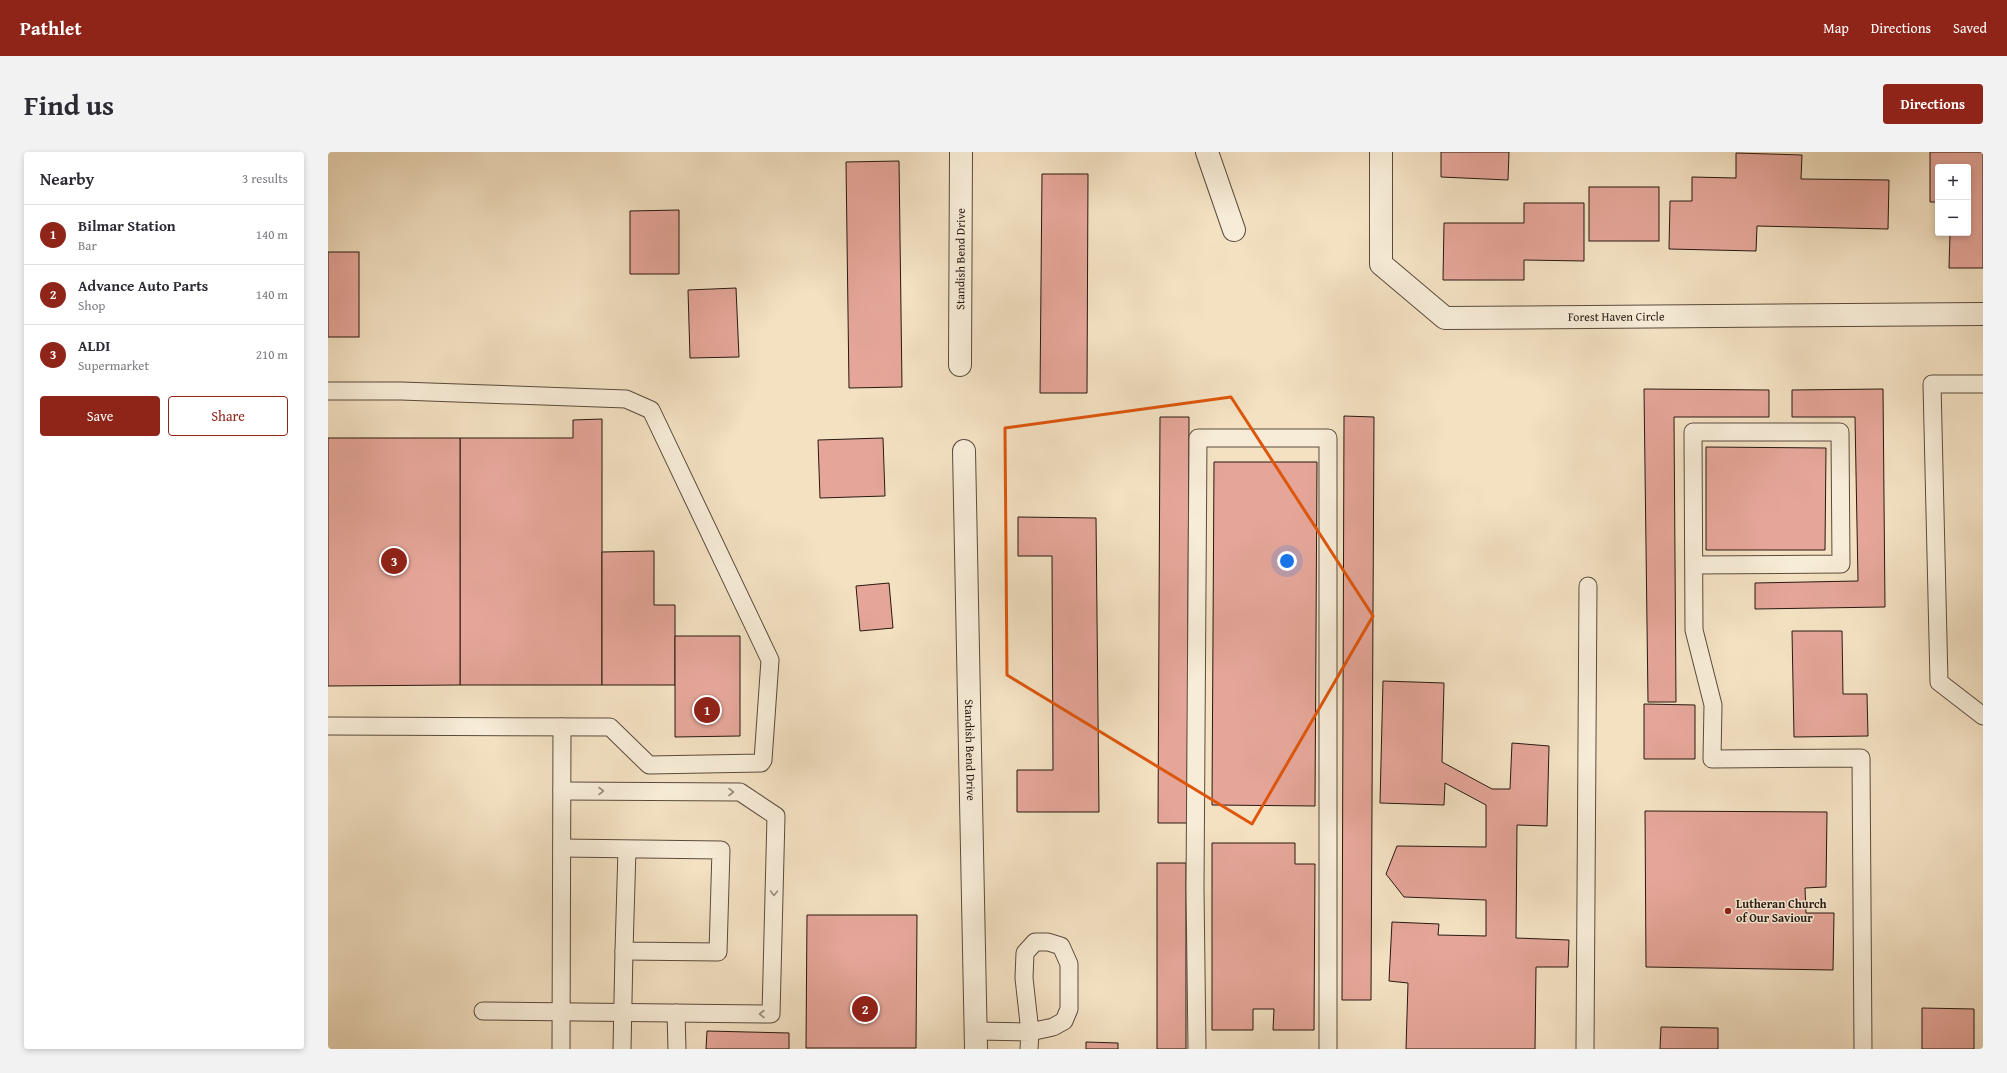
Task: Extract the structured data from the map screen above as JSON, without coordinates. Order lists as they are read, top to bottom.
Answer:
{
  "streets": {
    "street": ["Standish Bend Drive", "Forest Haven Circle"]
  },
  "places": ["Lutheran Church of Our Saviour"],
  "page": {
    "header": "Pathlet",
    "nav": ["Map", "Directions", "Saved"],
    "title": "Find us",
    "buttons": [
      "Directions",
      ["Save", "Share"]
    ],
    "heading": ["Nearby", "3 results"],
    "map_buttons": ["+", "−"],
    "list": [
      {
        "mark": "1",
        "name": "Bilmar Station",
        "note": "Bar",
        "value": "140 m"
      },
      {
        "mark": "2",
        "name": "Advance Auto Parts",
        "note": "Shop",
        "value": "140 m"
      },
      {
        "mark": "3",
        "name": "ALDI",
        "note": "Supermarket",
        "value": "210 m"
      }
    ],
    "pins": ["3", "1", "2"]
  }
}
